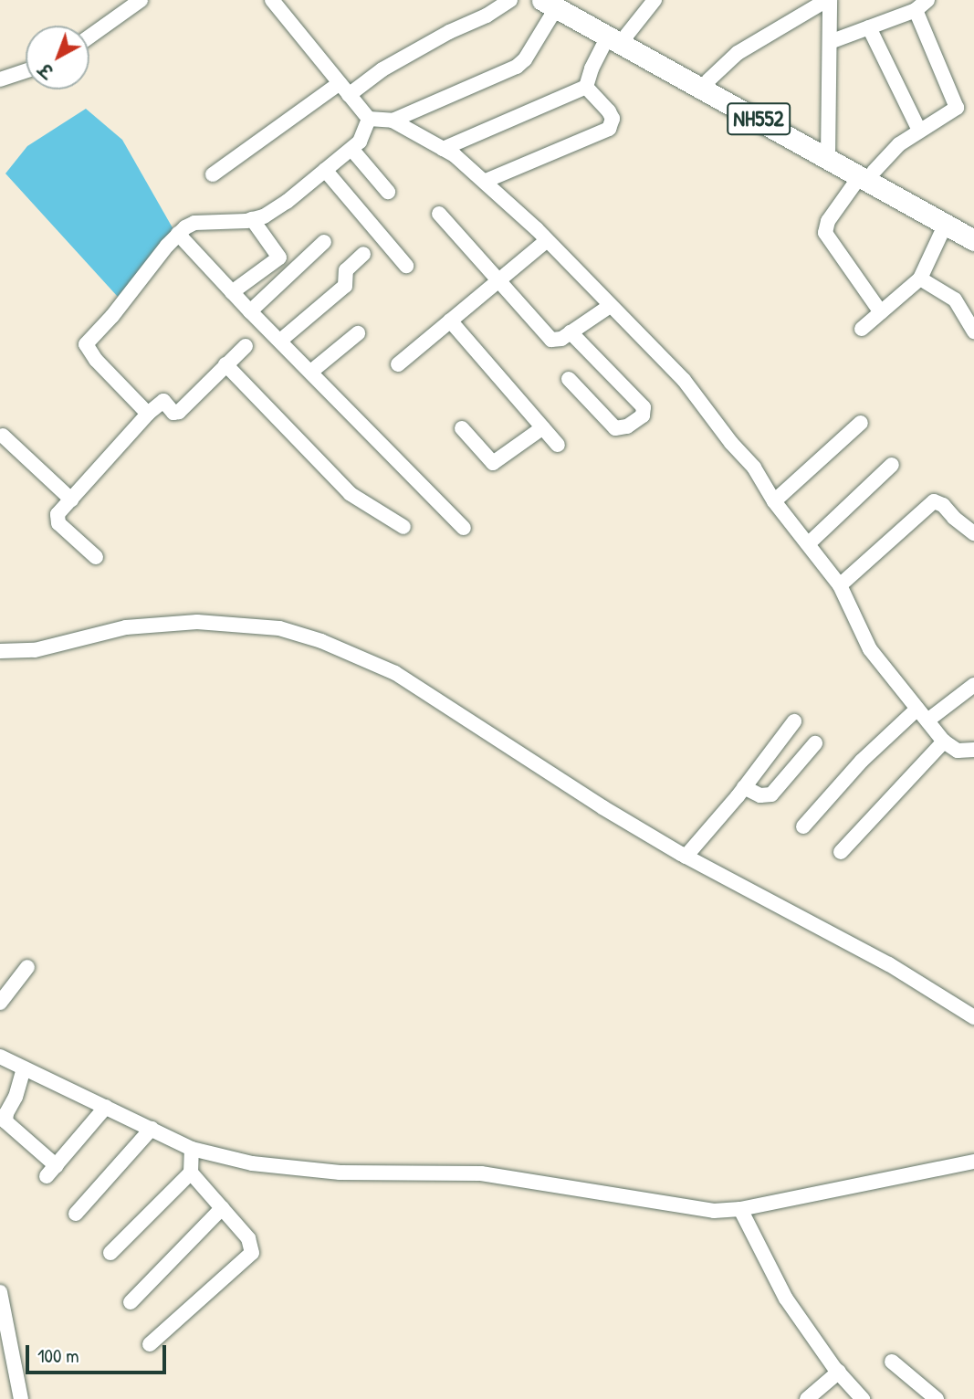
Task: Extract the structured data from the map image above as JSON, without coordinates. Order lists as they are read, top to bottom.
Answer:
{
  "streets": {
    "highway": ["NH552"]
  },
  "scale_bar": "100 m",
  "north": "bottom left"
}
